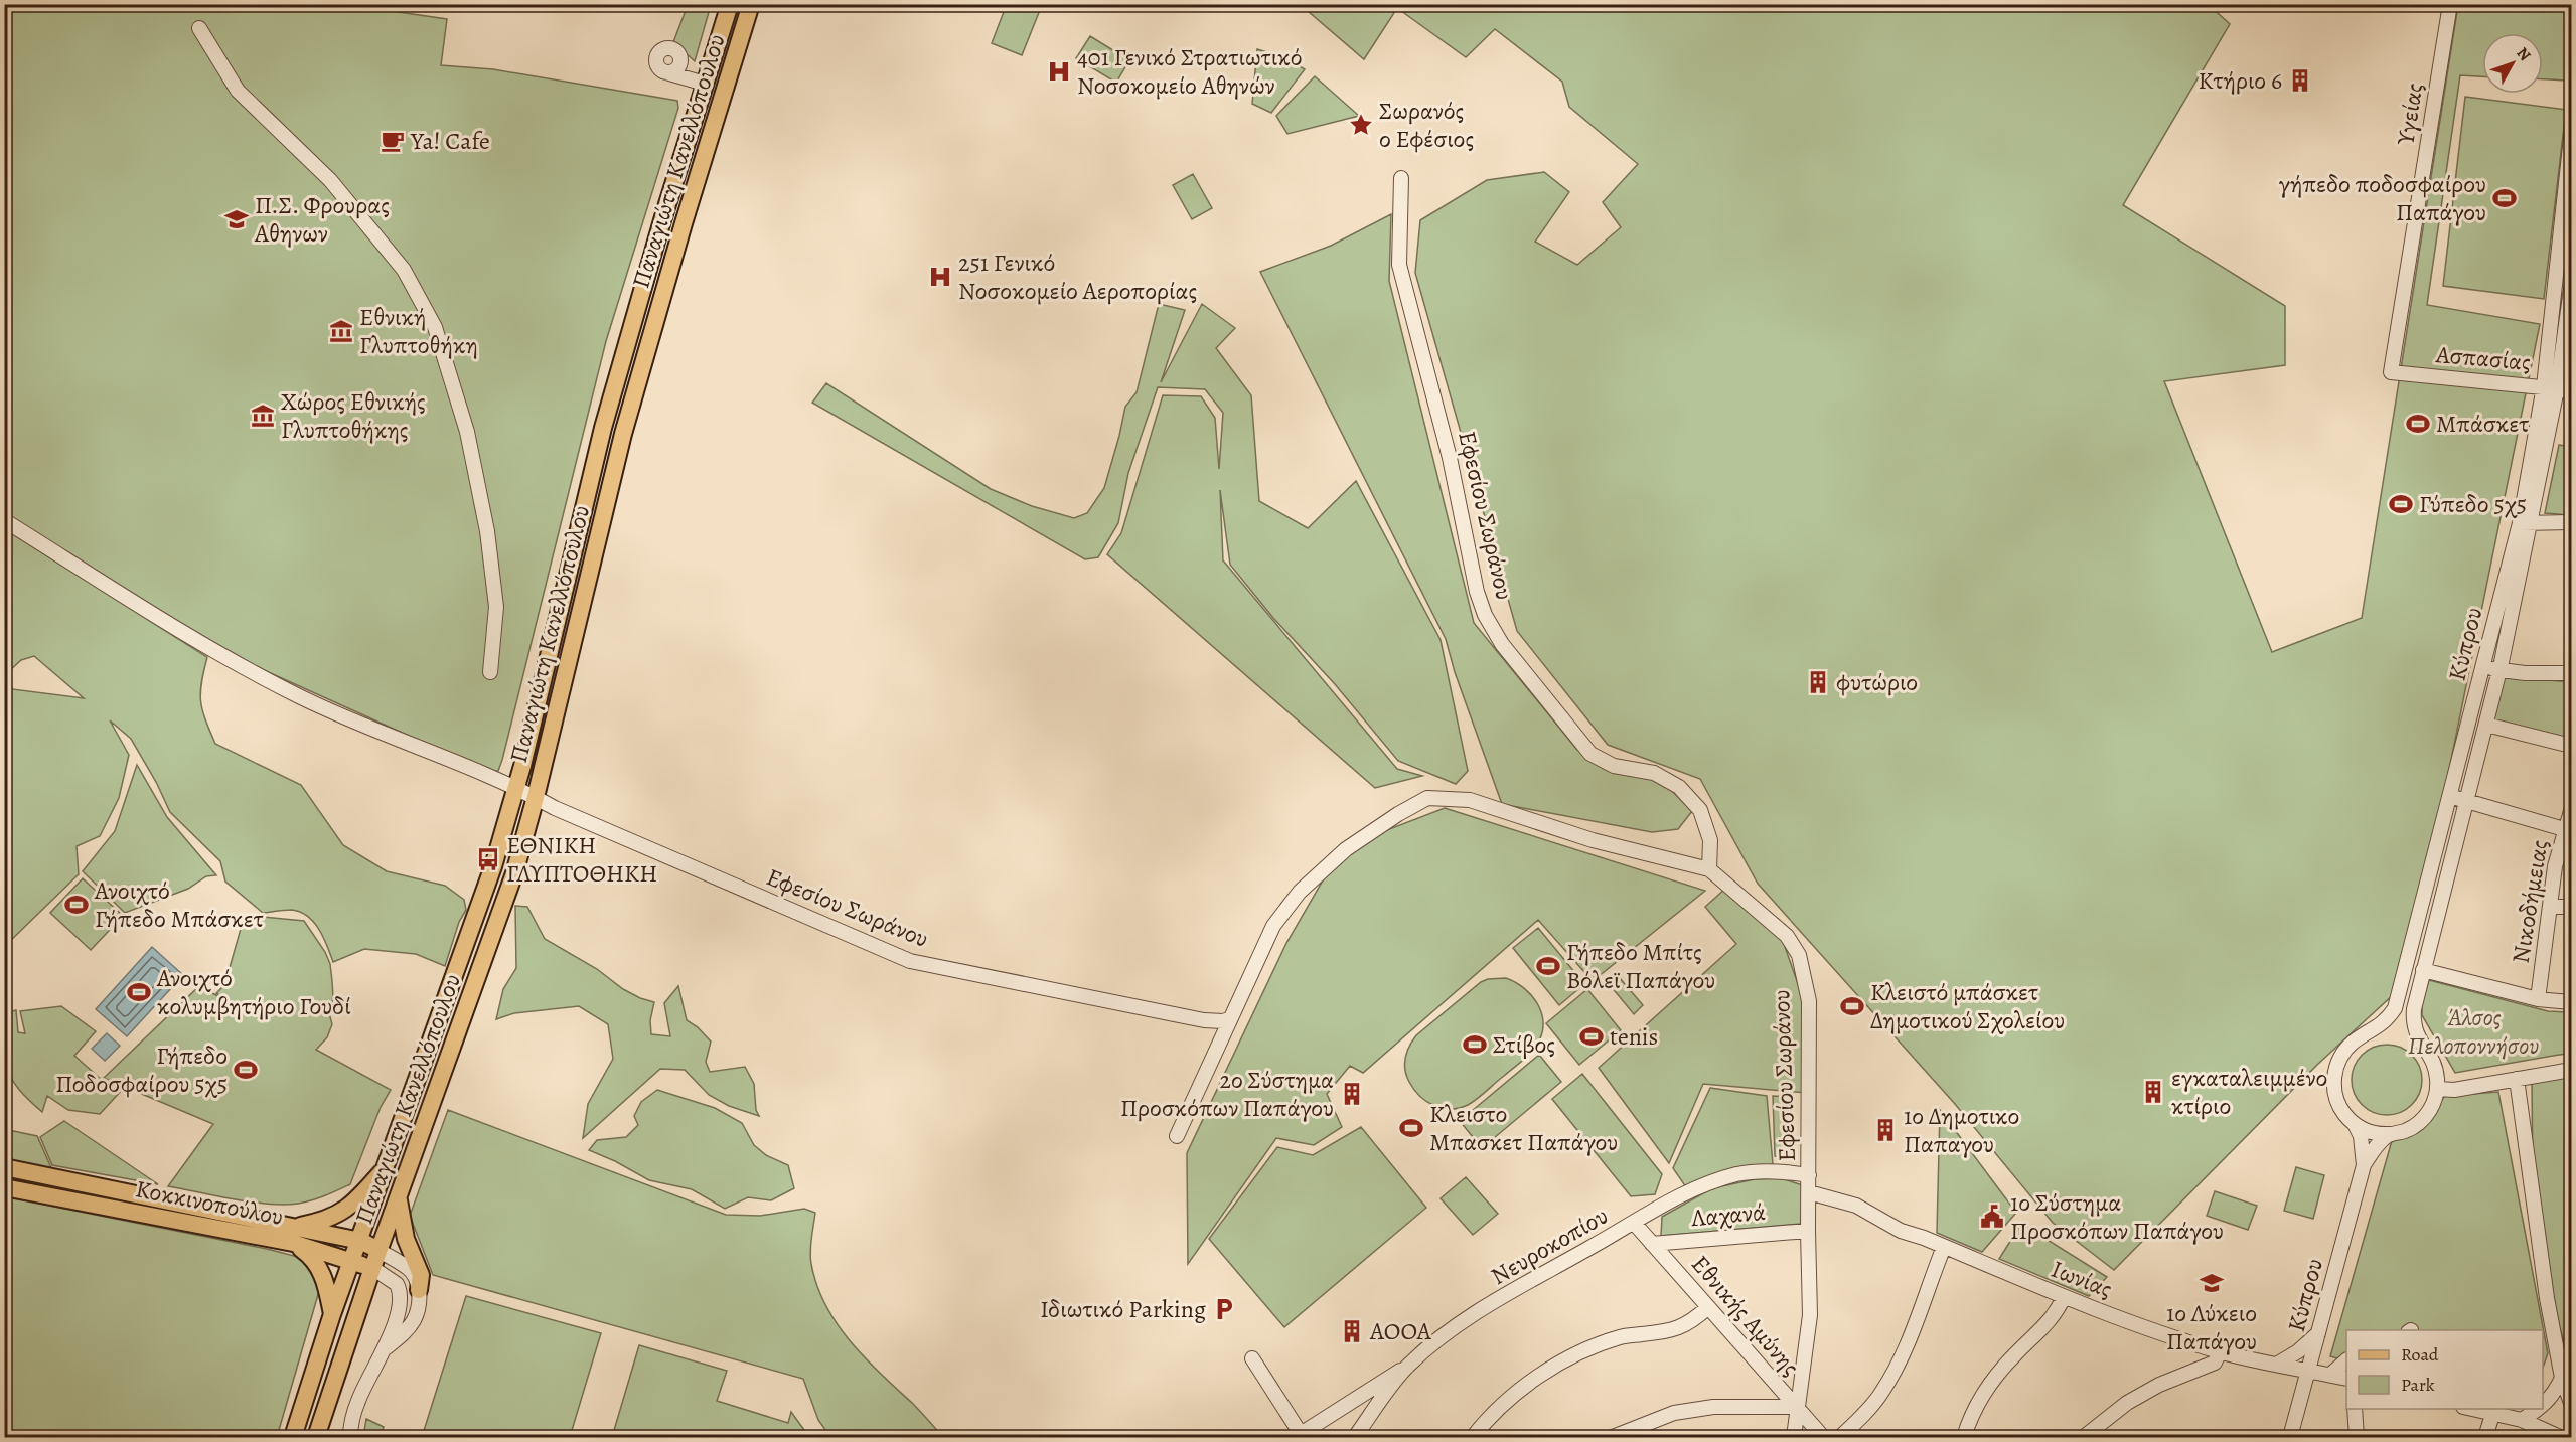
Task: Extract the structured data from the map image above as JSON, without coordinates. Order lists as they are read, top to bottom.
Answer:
{
  "streets": {
    "main road": ["Παναγιώτη Κανελλόπουλου", "Κοκκινοπούλου"],
    "street": [
      "Υγείας",
      "Ασπασίας",
      "Εφεσίου Σωράνου",
      "Κύπρου",
      "Νικοδήμειας",
      "Λαχανά",
      "Νευροκοπίου",
      "Ιωνίας",
      "Εθνικής Αμύνης"
    ]
  },
  "crossings": [
    ["Υγείας", "Ασπασίας"],
    ["Παναγιώτη Κανελλόπουλου", "Εφεσίου Σωράνου"],
    ["Παναγιώτη Κανελλόπουλου", "Κοκκινοπούλου"],
    ["Ασπασίας", "Κύπρου"],
    ["Εφεσίου Σωράνου", "Λαχανά"],
    ["Εφεσίου Σωράνου", "Νευροκοπίου"],
    ["Εφεσίου Σωράνου", "Ιωνίας"],
    ["Εφεσίου Σωράνου", "Εθνικής Αμύνης"],
    ["Κύπρου", "Ιωνίας"],
    ["Λαχανά", "Εθνικής Αμύνης"],
    ["Νευροκοπίου", "Εθνικής Αμύνης"]
  ],
  "parks": ["Άλσος Πελοποννήσου"],
  "places": {
    "hospital": ["401 Γενικό Στρατιωτικό Νοσοκομείο Αθηνών", "251 Γενικό Νοσοκομείο Αεροπορίας"],
    "building": [
      "Κτήριο 6",
      "φυτώριο",
      "εγκαταλειμμένο κτίριο",
      "2ο Σύστημα Προσκόπων Παπάγου",
      "1ο Δημοτικο Παπαγου",
      "AOOA"
    ],
    "place": ["Σωρανός ο Εφέσιος"],
    "cafe": ["Ya! Cafe"],
    "sports": [
      "γήπεδο ποδοσφαίρου Παπάγου",
      "Μπάσκετ",
      "Γύπεδο 5χ5",
      "Ανοιχτό Γήπεδο Μπάσκετ",
      "Γήπεδο Μπίτς Βόλεϊ Παπάγου",
      "Ανοιχτό κολυμβητήριο Γουδί",
      "Κλειστό μπάσκετ Δημοτικού Σχολείου",
      "tenis",
      "Στίβος",
      "Γήπεδο Ποδοσφαίρου 5χ5",
      "Κλειστο Μπασκετ Παπάγου"
    ],
    "school or university": ["Π.Σ. Φρουρας Αθηνων", "1ο Λύκειο Παπάγου"],
    "museum": ["Εθνική Γλυπτοθήκη", "Χώρος Εθνικής Γλυπτοθήκης"],
    "bus stop": ["ΕΘΝΙΚΗ ΓΛΥΠΤΟΘΗΚΗ"],
    "public building": ["1ο Σύστημα Προσκόπων Παπάγου"],
    "parking": ["Ιδιωτικό Parking"]
  },
  "legend": ["Road", "Park"],
  "north": "top right"
}
